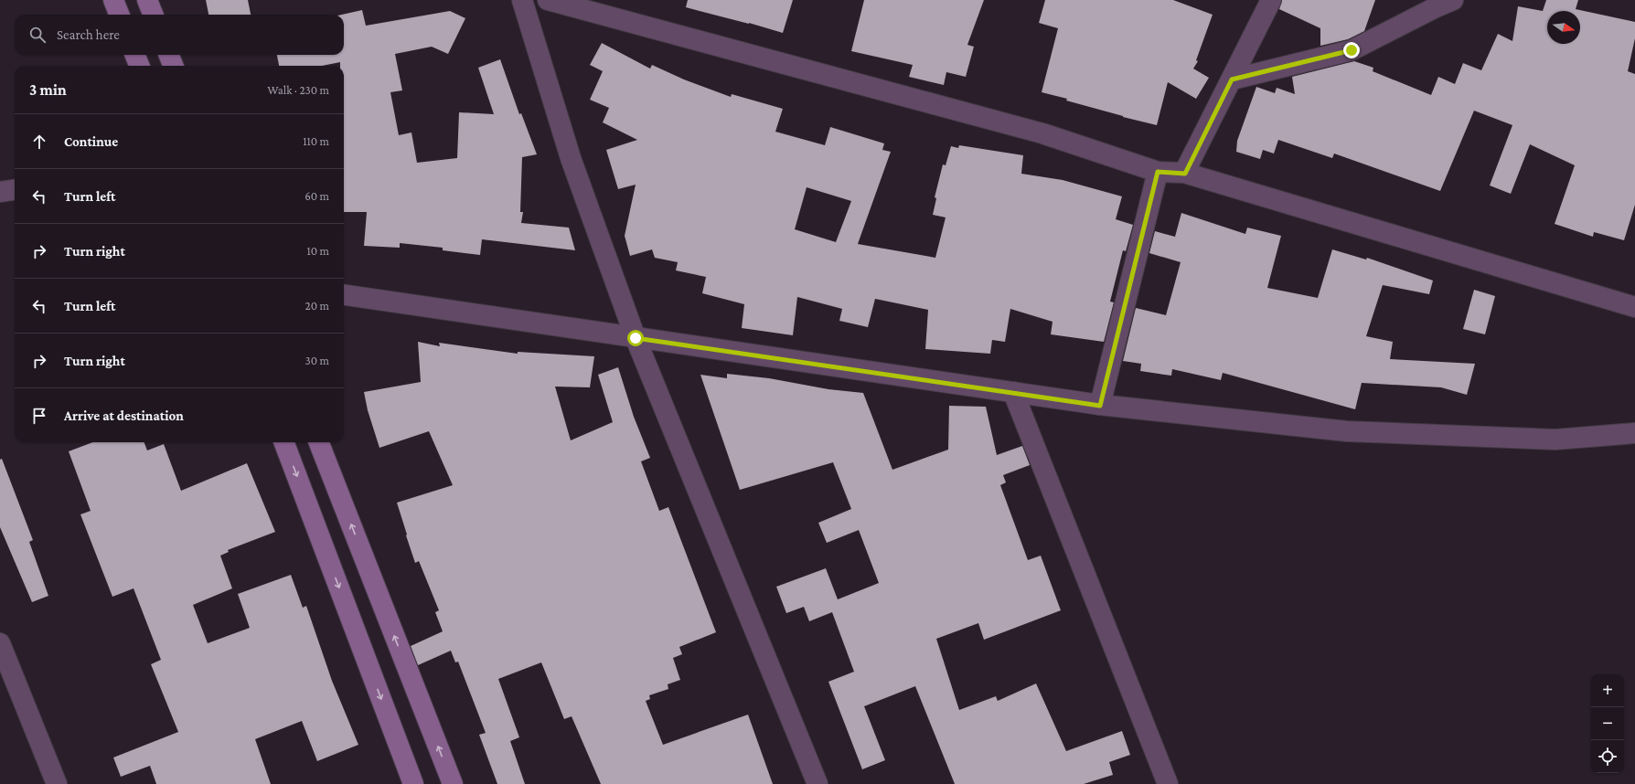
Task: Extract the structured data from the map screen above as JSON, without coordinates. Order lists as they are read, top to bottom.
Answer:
{
  "north": "right",
  "page": {
    "search": "Search here",
    "heading": ["3 min", "Walk · 230 m"],
    "list": [
      ["Continue", "110 m"],
      ["Turn left", "60 m"],
      ["Turn right", "10 m"],
      ["Turn left", "20 m"],
      ["Turn right", "30 m"],
      "Arrive at destination"
    ],
    "map_buttons": ["+", "−"]
  }
}
